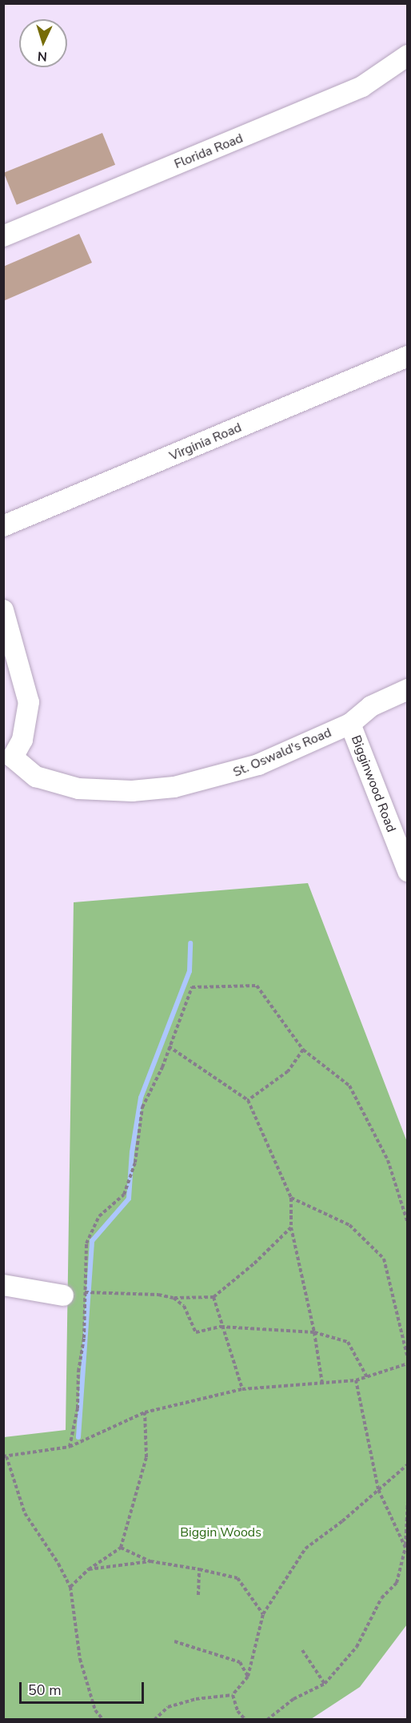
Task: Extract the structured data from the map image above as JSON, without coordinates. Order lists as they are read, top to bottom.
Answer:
{
  "streets": {
    "street": [
      "Florida Road",
      "Virginia Road",
      "St. Oswald's Road",
      "Bigginwood Road"
    ]
  },
  "crossings": [
    ["St. Oswald's Road", "Bigginwood Road"]
  ],
  "parks": ["Biggin Woods"],
  "scale_bar": "50 m",
  "north": "bottom"
}
